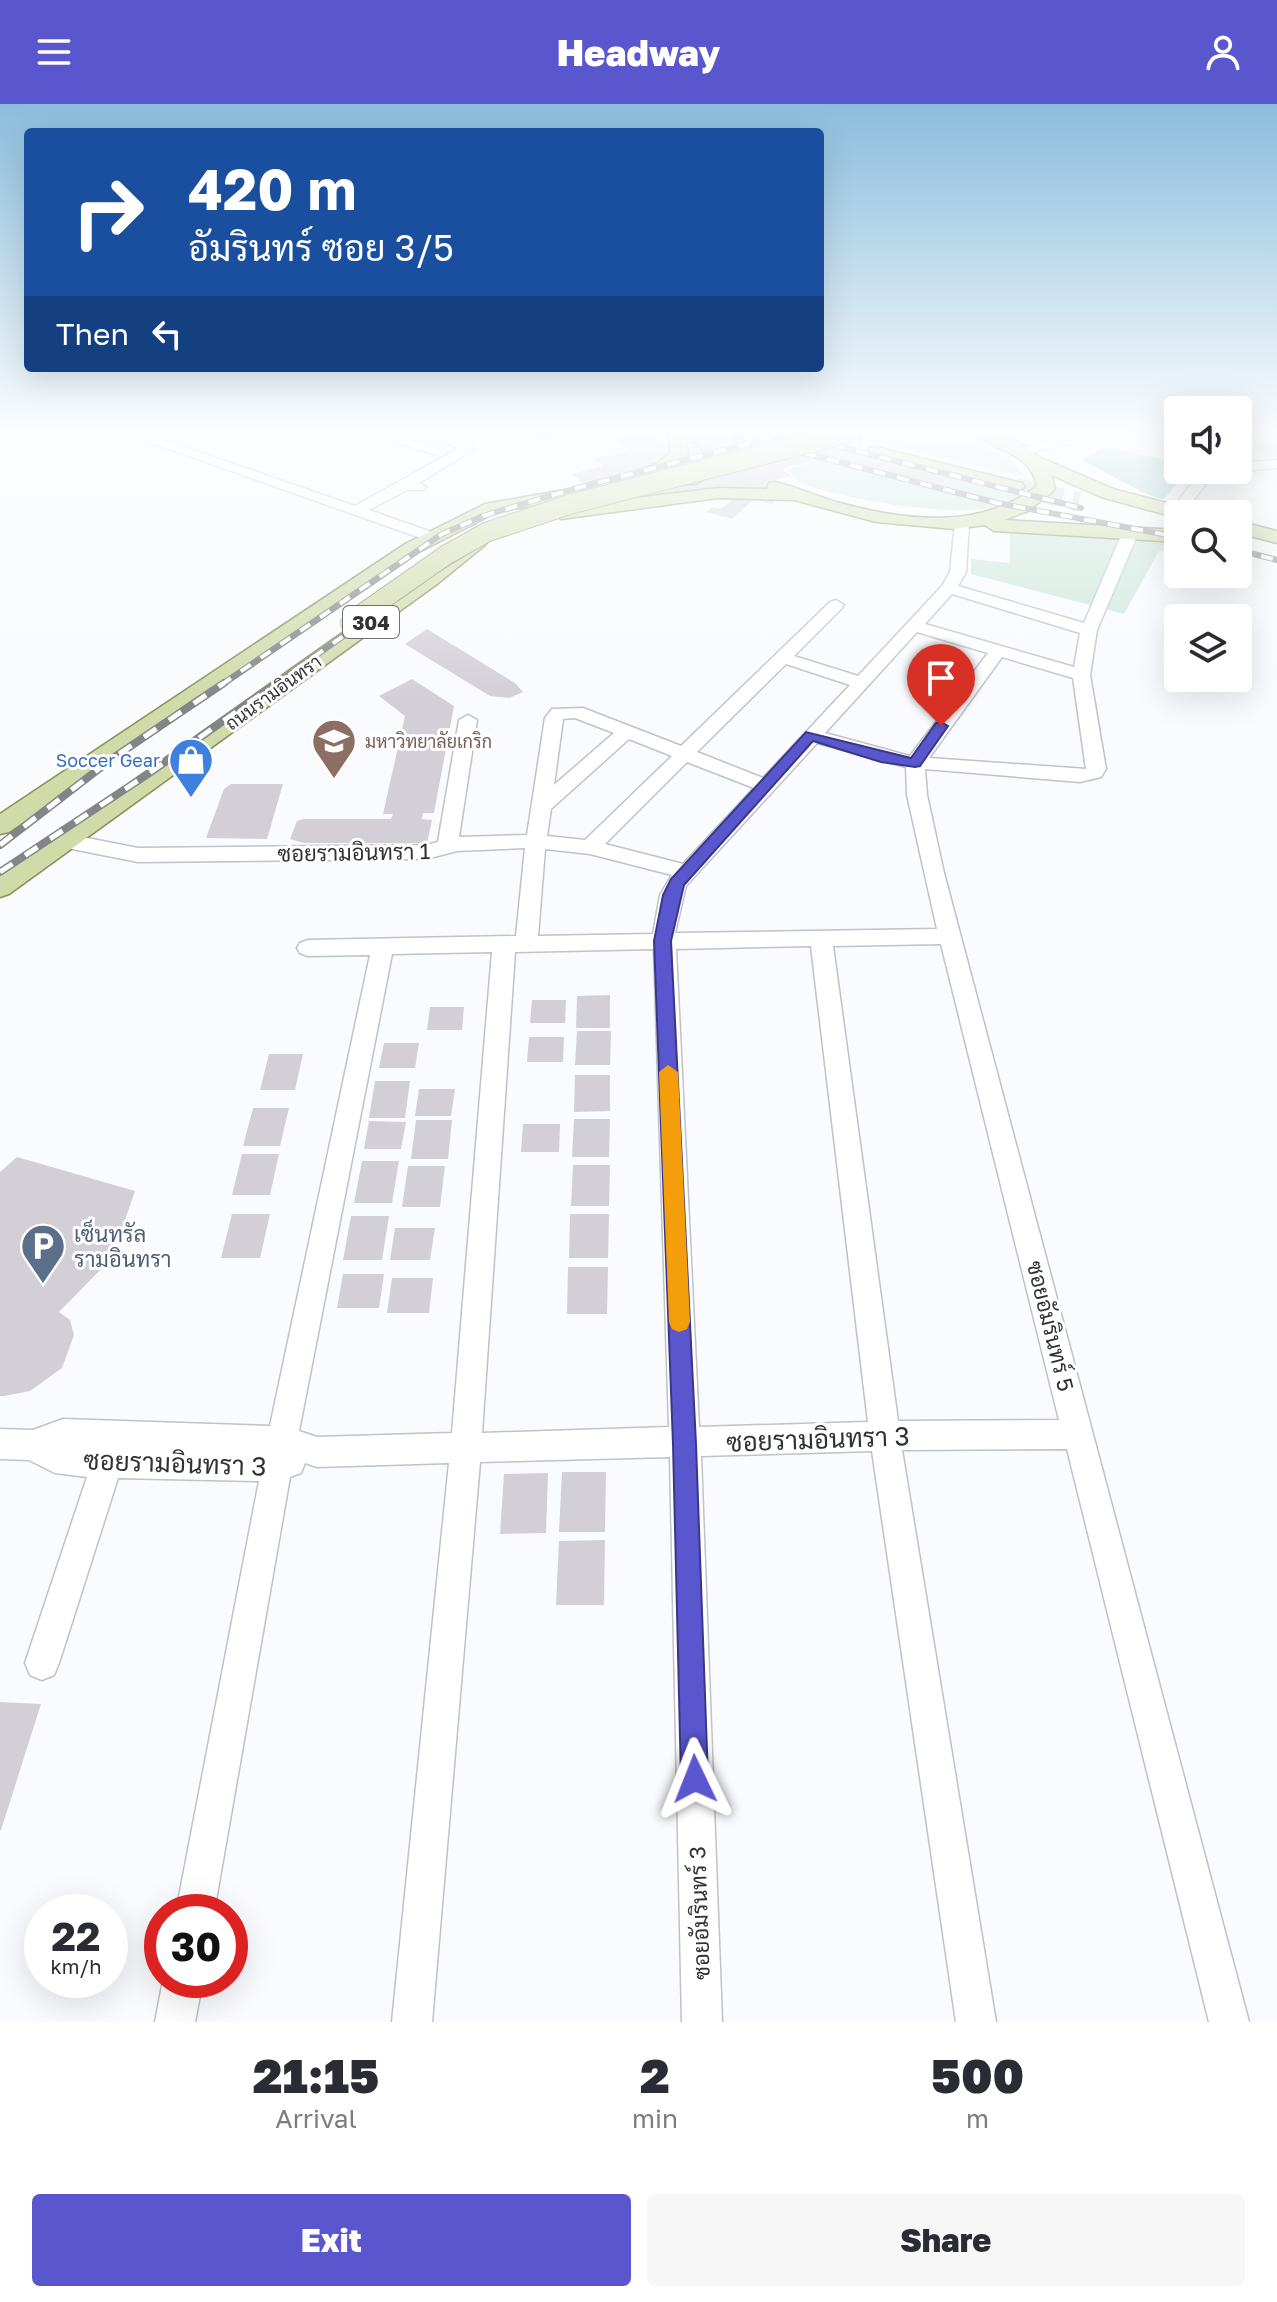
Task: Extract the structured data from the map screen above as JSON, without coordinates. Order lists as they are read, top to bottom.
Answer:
{
  "streets": {
    "main road": ["304", "ถนนรามอินทรา"],
    "street": [
      "ซอยรามอินทรา 1",
      "ซอยอัมรินทร์ 5",
      "ซอยรามอินทรา 3",
      "ซอยอัมรินทร์ 3"
    ]
  },
  "crossings": [
    ["ถนนรามอินทรา", "ซอยรามอินทรา 1"],
    ["ซอยรามอินทรา 1", "ซอยอัมรินทร์ 3"],
    ["ซอยอัมรินทร์ 5", "ซอยรามอินทรา 3"],
    ["ซอยรามอินทรา 3", "ซอยอัมรินทร์ 3"]
  ],
  "places": {
    "school or university": ["มหาวิทยาลัยเกริก"],
    "shop": ["Soccer Gear"],
    "parking": ["เซ็นทรัล รามอินทรา"]
  },
  "page": {
    "header": "Headway",
    "turn": ["420 m", "อัมรินทร์ ซอย 3/5"],
    "then": "Then",
    "speed": "22 km/h",
    "limit": "30",
    "eta": [
      "21:15",
      "Arrival",
      "2",
      "min",
      "500",
      "m"
    ],
    "buttons": ["Exit", "Share"]
  }
}
